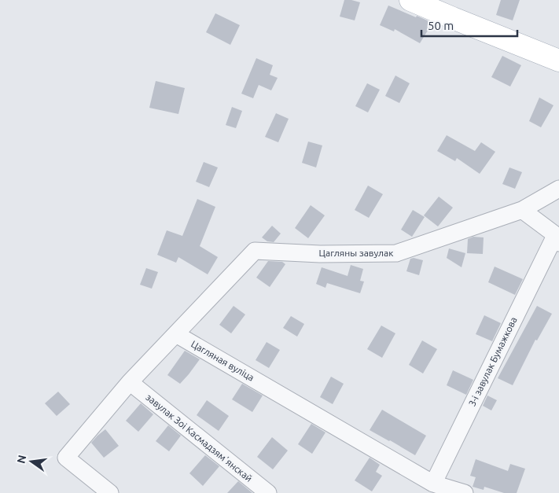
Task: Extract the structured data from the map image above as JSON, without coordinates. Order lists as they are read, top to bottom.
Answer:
{
  "streets": {
    "street": [
      "Цагляны завулак",
      "Цагляная вуліца",
      "3-і завулак Бумажкова",
      "завулак Зоі Касмадзямʼянскай"
    ]
  },
  "crossings": [
    ["Цагляны завулак", "Цагляная вуліца"],
    ["Цагляная вуліца", "3-і завулак Бумажкова"]
  ],
  "scale_bar": "50 m",
  "north": "left"
}
